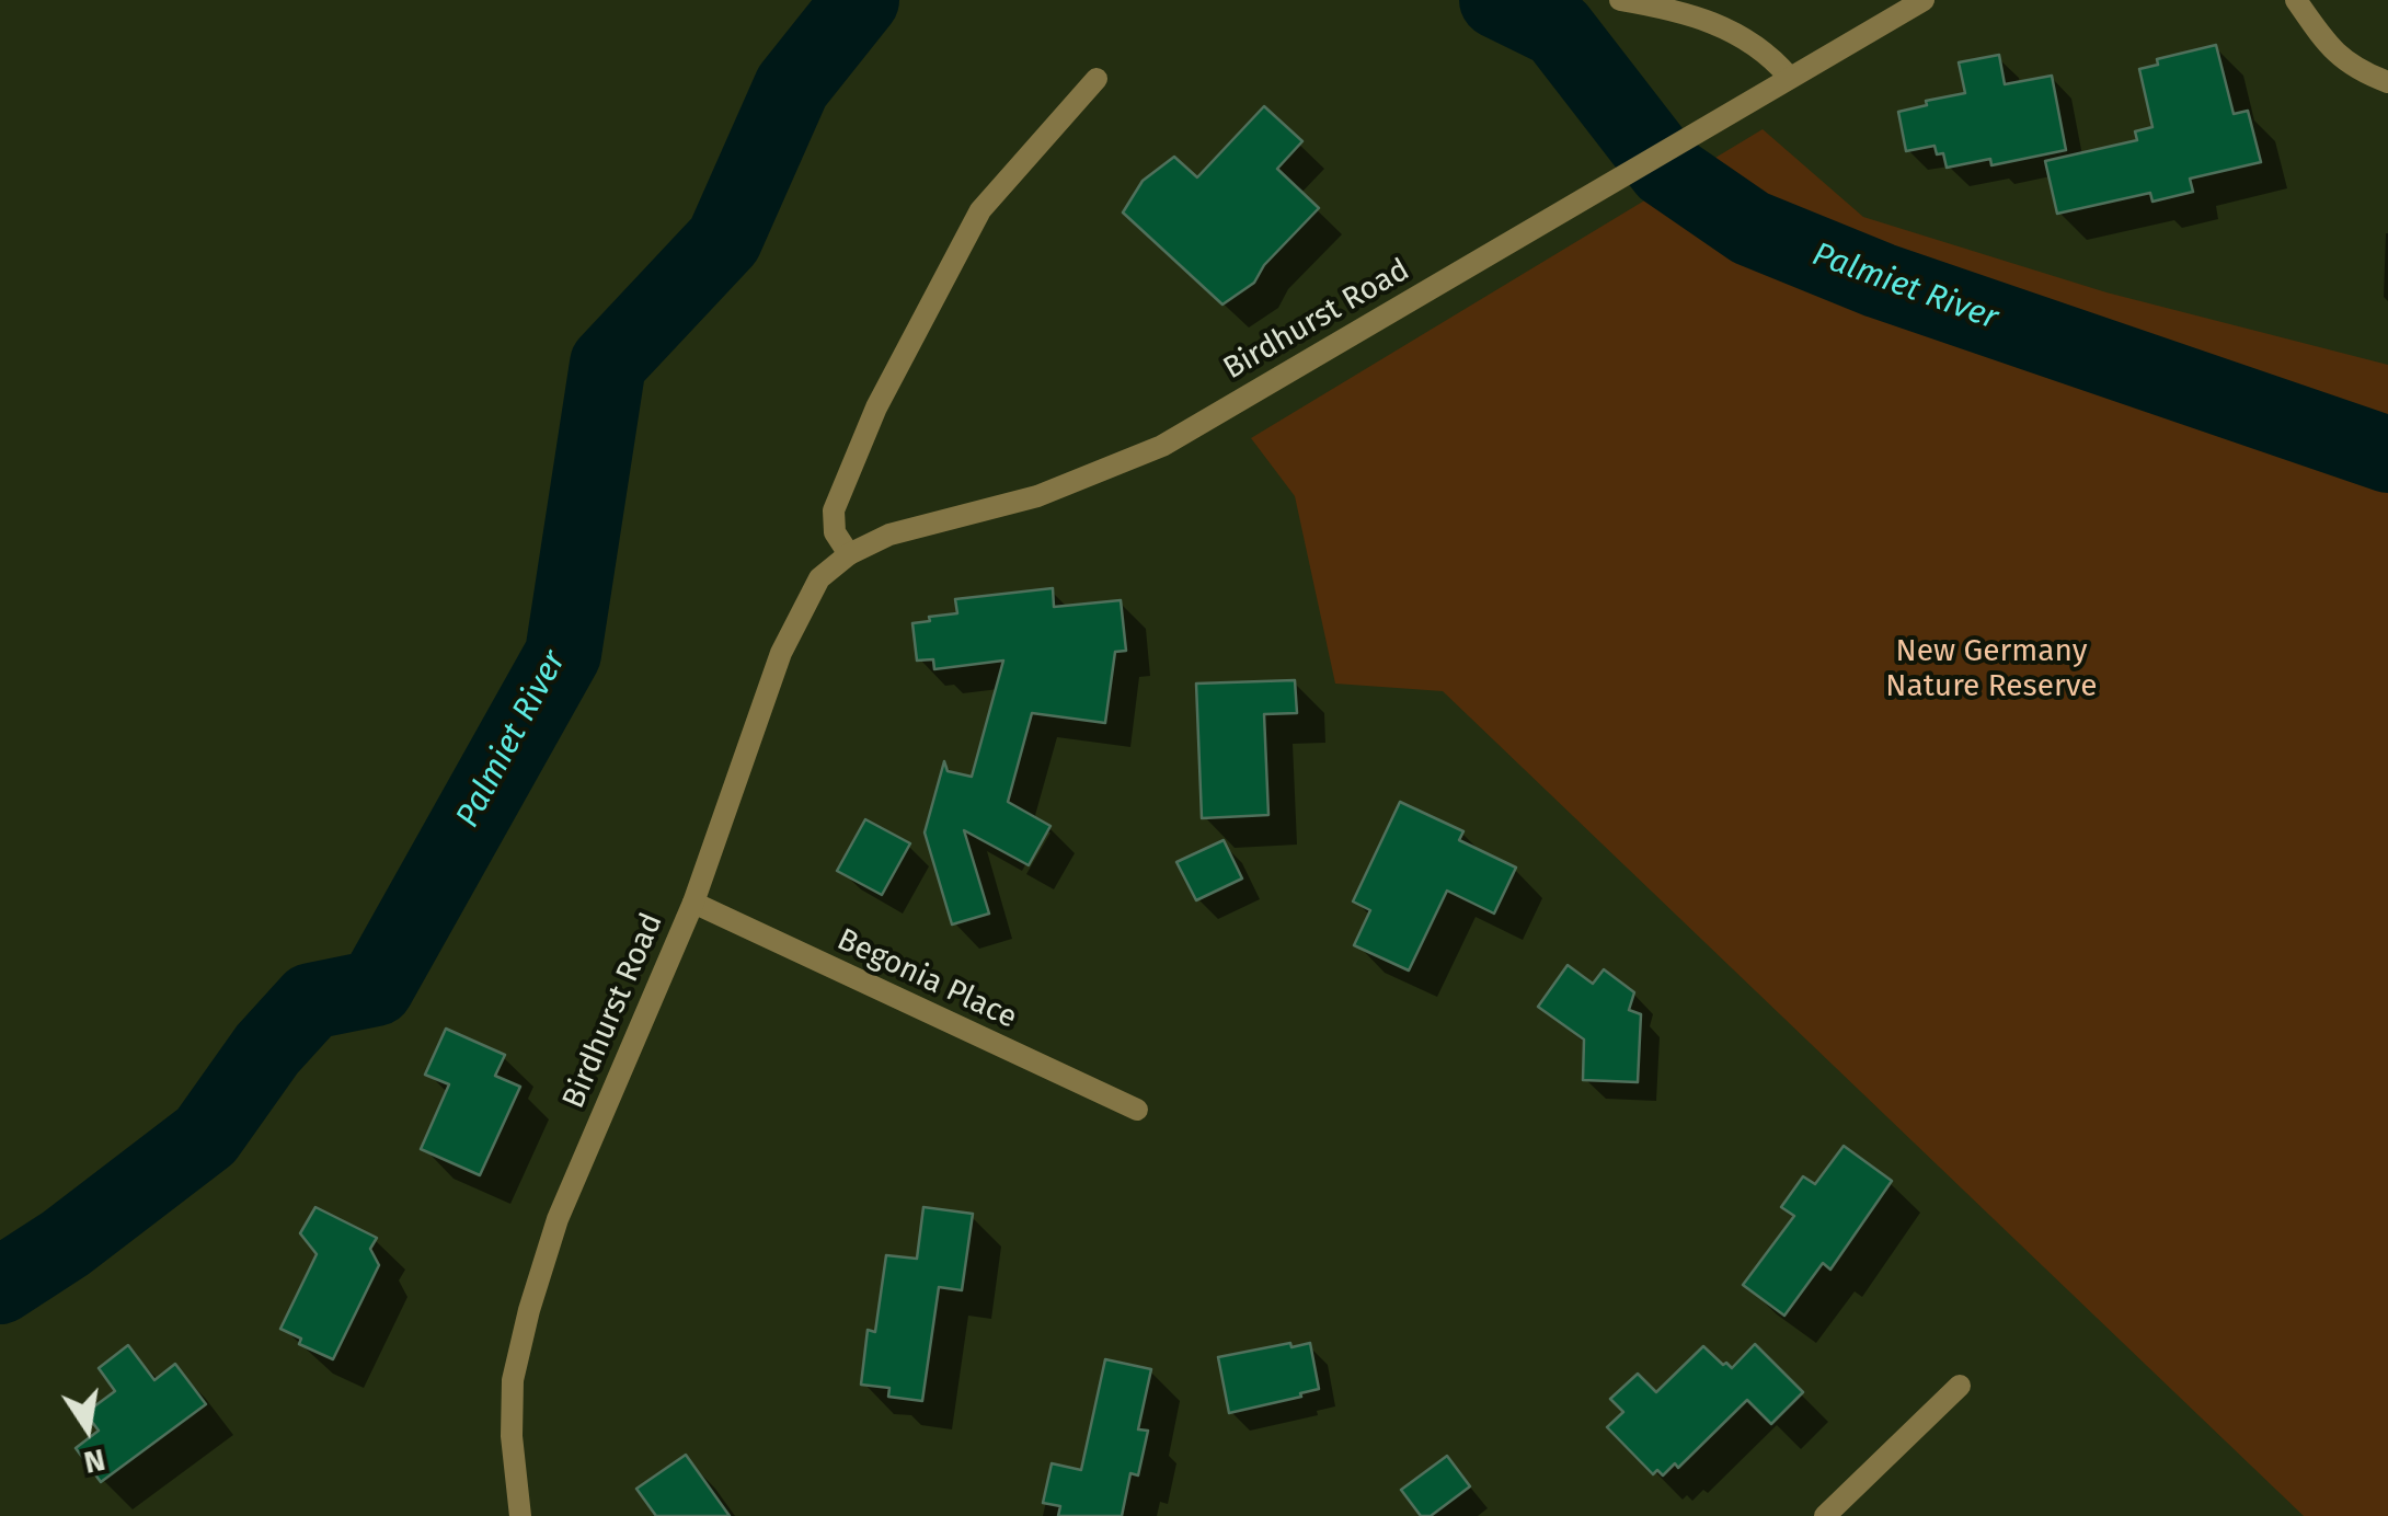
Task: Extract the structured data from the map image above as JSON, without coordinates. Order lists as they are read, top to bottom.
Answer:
{
  "streets": {
    "street": ["Birdhurst Road", "Begonia Place"]
  },
  "crossings": [
    ["Birdhurst Road", "Begonia Place"]
  ],
  "water": ["Palmiet River"],
  "parks": ["New Germany Nature Reserve"],
  "north": "bottom"
}
